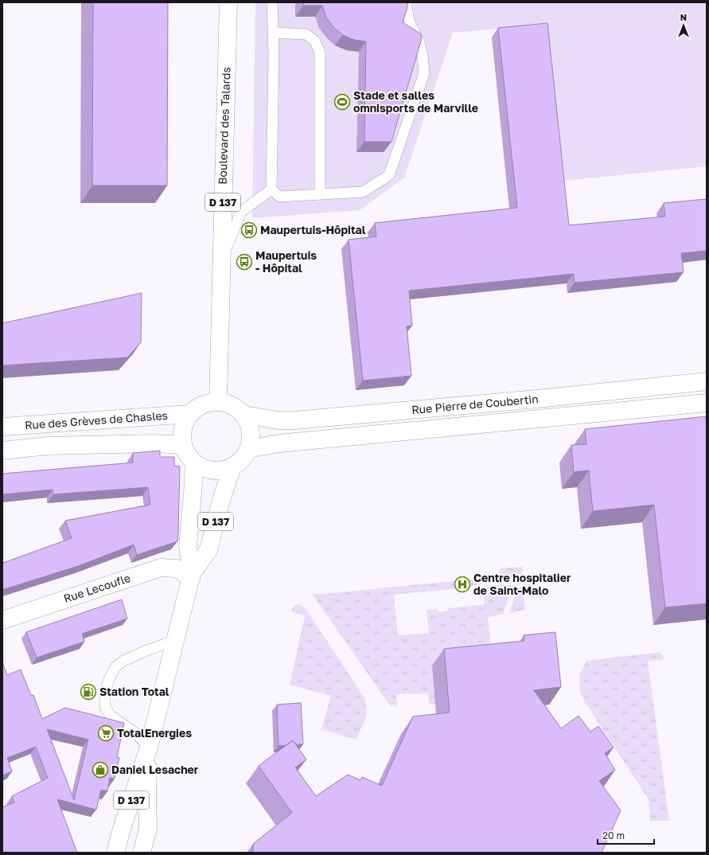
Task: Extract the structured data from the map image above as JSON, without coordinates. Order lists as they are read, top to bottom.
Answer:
{
  "streets": {
    "main road": [
      "Boulevard des Talards",
      "D 137",
      "Rue Pierre de Coubertin",
      "Rue des Grèves de Chasles",
      "Rue Lecoufle"
    ]
  },
  "crossings": [
    ["Boulevard des Talards", "D 137"],
    ["Boulevard des Talards", "Rue Pierre de Coubertin"],
    ["Boulevard des Talards", "Rue des Grèves de Chasles"],
    ["D 137", "Rue Pierre de Coubertin"],
    ["D 137", "Rue des Grèves de Chasles"],
    ["D 137", "Rue Lecoufle"],
    ["Rue Pierre de Coubertin", "Rue des Grèves de Chasles"]
  ],
  "places": {
    "sports": ["Stade et salles omnisports de Marville"],
    "bus stop": ["Maupertuis-Hôpital", "Maupertuis - Hôpital"],
    "hospital": ["Centre hospitalier de Saint-Malo"],
    "fuel station": ["Station Total"],
    "supermarket": ["TotalEnergies"],
    "shop": ["Daniel Lesacher"]
  },
  "scale_bar": "20 m",
  "north": "top"
}
